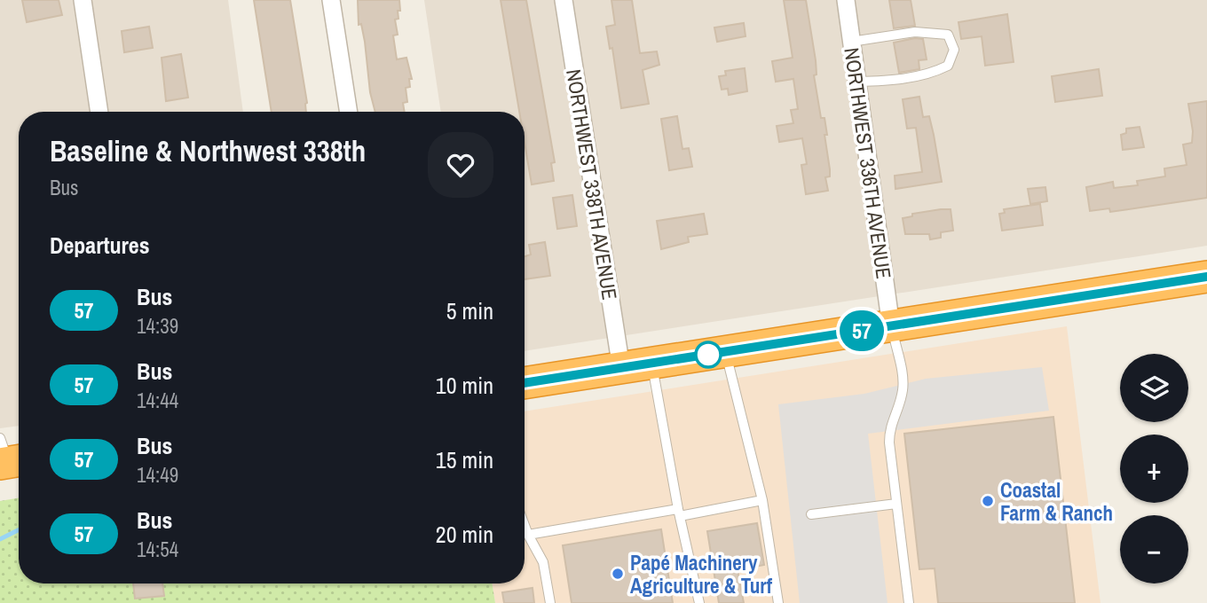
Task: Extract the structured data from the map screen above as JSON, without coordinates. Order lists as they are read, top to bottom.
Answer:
{
  "streets": {
    "street": ["NORTHWEST 336TH AVENUE", "NORTHWEST 338TH AVENUE"]
  },
  "places": ["Coastal Farm & Ranch", "Papé Machinery Agriculture & Turf"],
  "lines": ["bus line 57"],
  "page": {
    "on_map": "57",
    "heading": [
      ["Baseline & Northwest 338th", "Bus"],
      "Departures"
    ],
    "list": [
      {
        "mark": "57",
        "name": "Bus",
        "note": "14:39",
        "value": "5 min"
      },
      {
        "mark": "57",
        "name": "Bus",
        "note": "14:44",
        "value": "10 min"
      },
      {
        "mark": "57",
        "name": "Bus",
        "note": "14:49",
        "value": "15 min"
      },
      {
        "mark": "57",
        "name": "Bus",
        "note": "14:54",
        "value": "20 min"
      }
    ],
    "map_buttons": ["+", "−"]
  }
}
